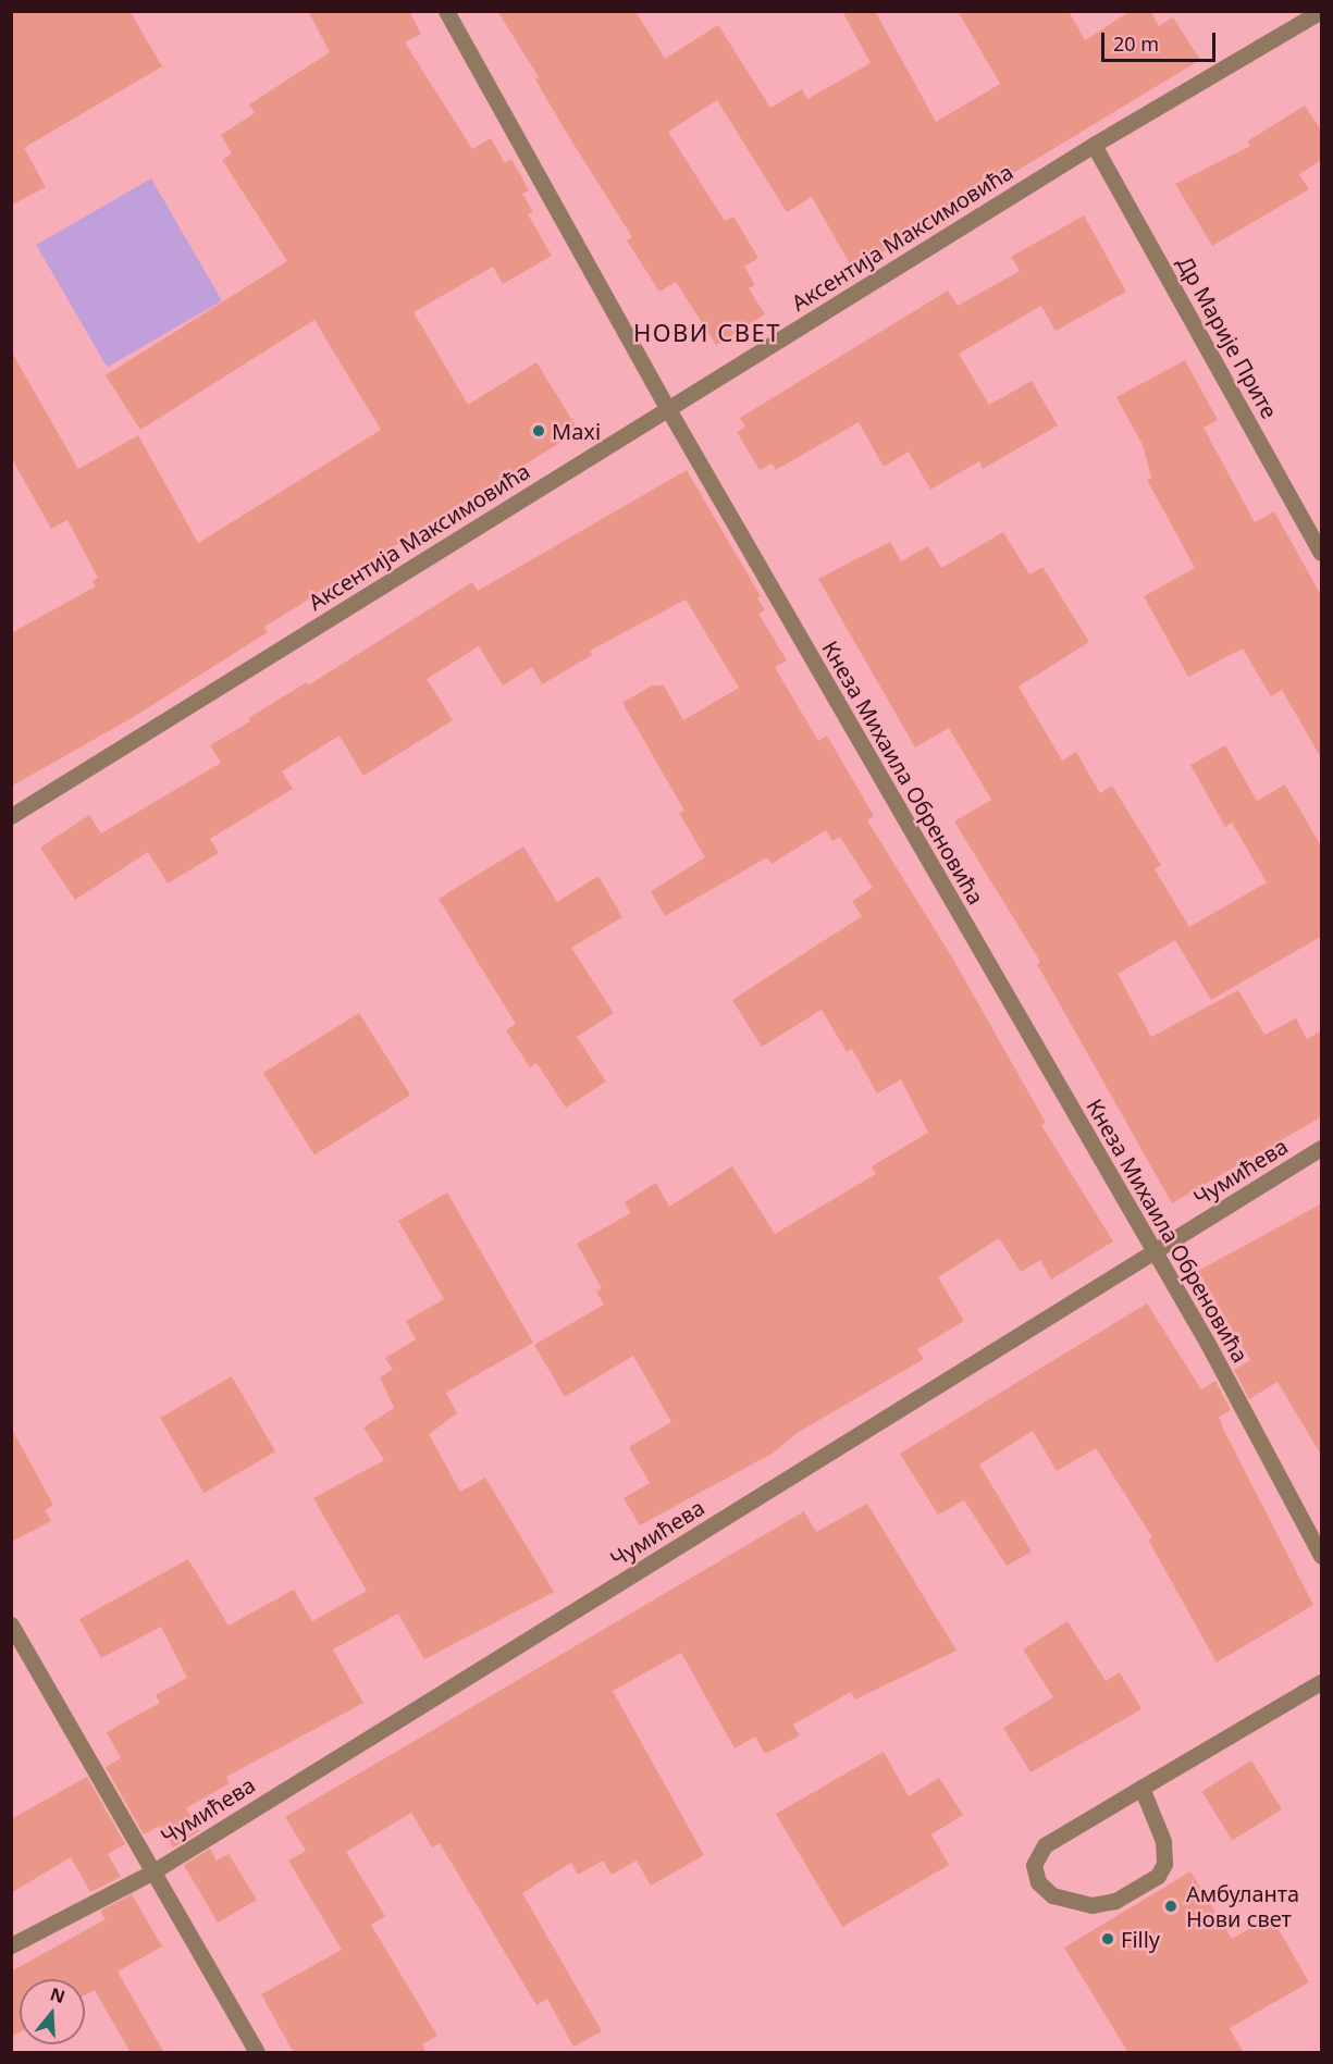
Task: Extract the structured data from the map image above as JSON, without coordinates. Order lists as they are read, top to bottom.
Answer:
{
  "streets": {
    "street": [
      "Аксентија Максимовића",
      "Др Марије Прите",
      "Кнеза Михаила Обреновића",
      "Чумићева"
    ]
  },
  "crossings": [
    ["Аксентија Максимовића", "Др Марије Прите"],
    ["Аксентија Максимовића", "Кнеза Михаила Обреновића"],
    ["Кнеза Михаила Обреновића", "Чумићева"]
  ],
  "districts": ["НОВИ СВЕТ"],
  "places": ["Maxi", "Амбуланта Нови свет", "Filly"],
  "scale_bar": "20 m",
  "north": "top"
}
